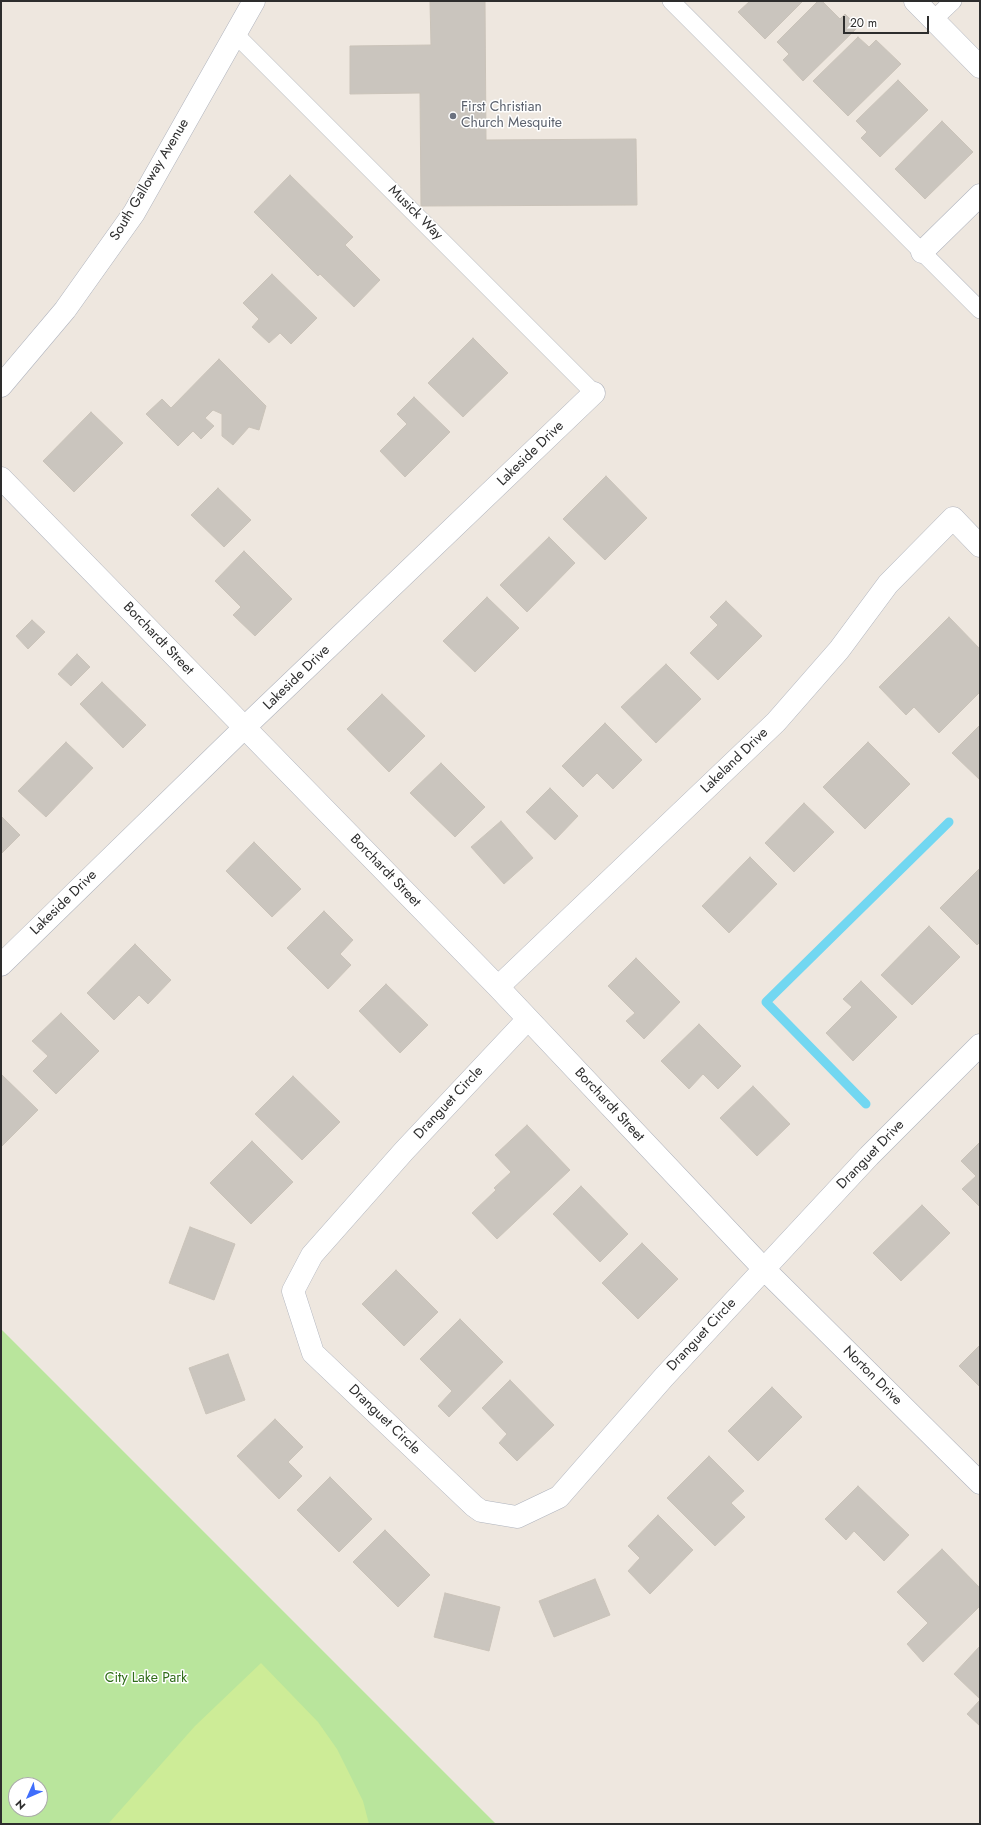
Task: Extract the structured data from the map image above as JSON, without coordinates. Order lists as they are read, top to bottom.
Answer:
{
  "streets": {
    "street": [
      "South Galloway Avenue",
      "Lakeside Drive",
      "Borchardt Street",
      "Lakeland Drive",
      "Dranguet Circle",
      "Dranguet Drive",
      "Norton Drive"
    ],
    "lane": ["Musick Way"]
  },
  "crossings": [
    ["South Galloway Avenue", "Musick Way"],
    ["Musick Way", "Lakeside Drive"],
    ["Lakeside Drive", "Borchardt Street"],
    ["Borchardt Street", "Lakeland Drive"],
    ["Borchardt Street", "Dranguet Circle"],
    ["Borchardt Street", "Dranguet Drive"],
    ["Borchardt Street", "Norton Drive"],
    ["Dranguet Circle", "Dranguet Drive"],
    ["Dranguet Circle", "Norton Drive"],
    ["Dranguet Drive", "Norton Drive"]
  ],
  "parks": ["City Lake Park"],
  "places": ["First Christian Church Mesquite"],
  "scale_bar": "20 m",
  "north": "bottom left"
}
